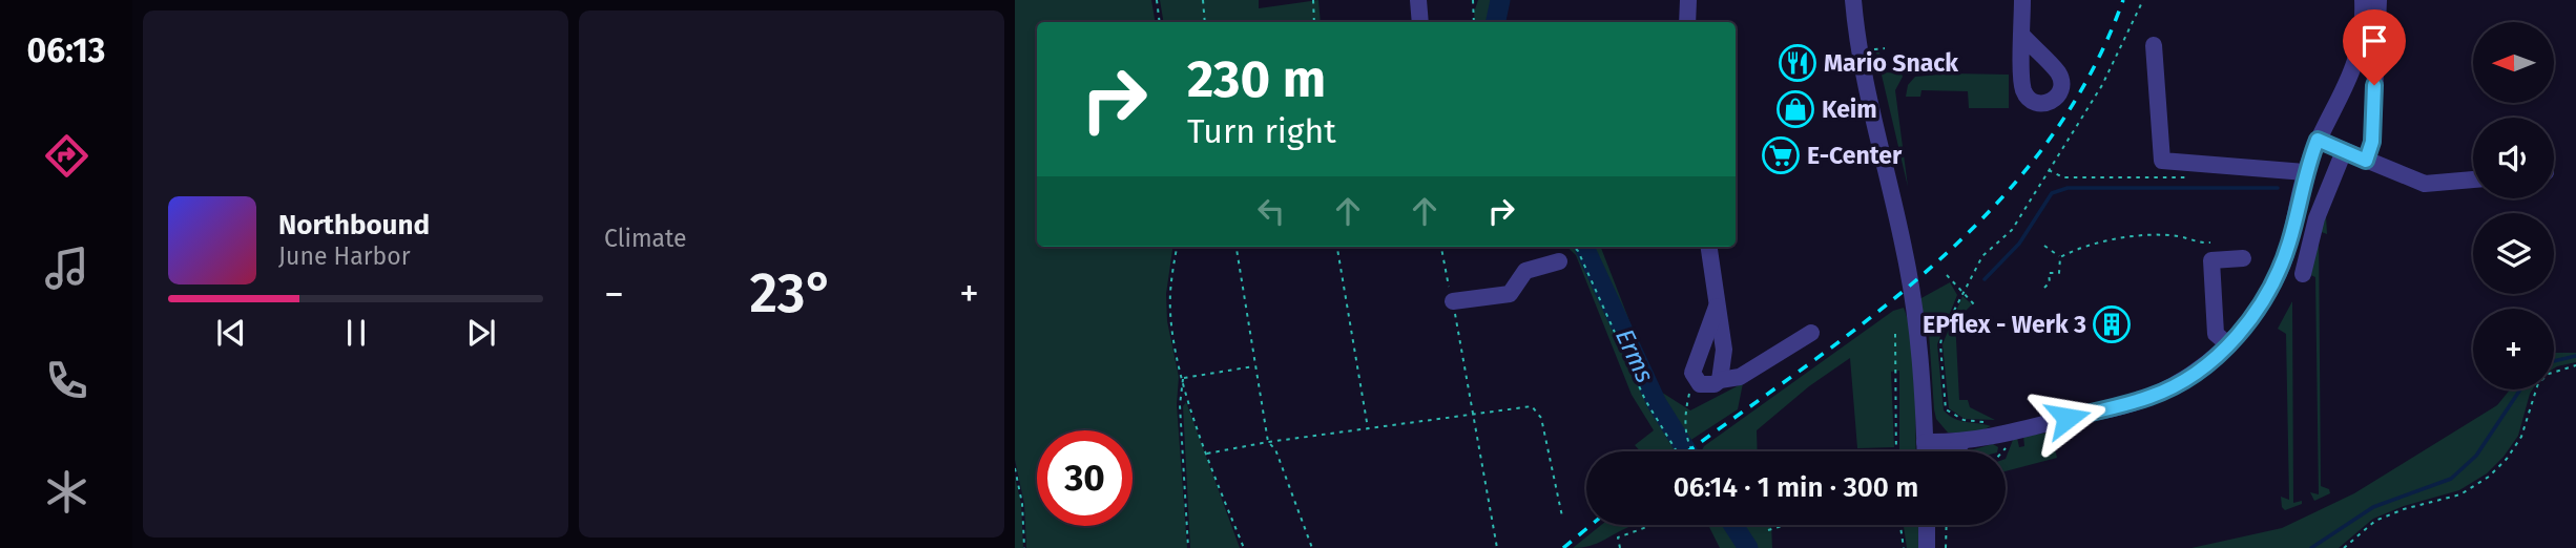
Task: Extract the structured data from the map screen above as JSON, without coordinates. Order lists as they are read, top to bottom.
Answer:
{
  "water": ["Erms"],
  "places": {
    "restaurant": ["Mario Snack"],
    "shop": ["Keim"],
    "supermarket": ["E-Center"],
    "building": ["EPflex - Werk 3"]
  },
  "north": "left",
  "page": {
    "tabs": "06:13",
    "tile": "Climate",
    "map_buttons": "+",
    "turn": ["230 m", "Turn right"],
    "song": ["Northbound", "June Harbor"],
    "heat": ["−", "23°", "+"],
    "limit": "30",
    "trip": "06:14 · 1 min · 300 m"
  }
}
